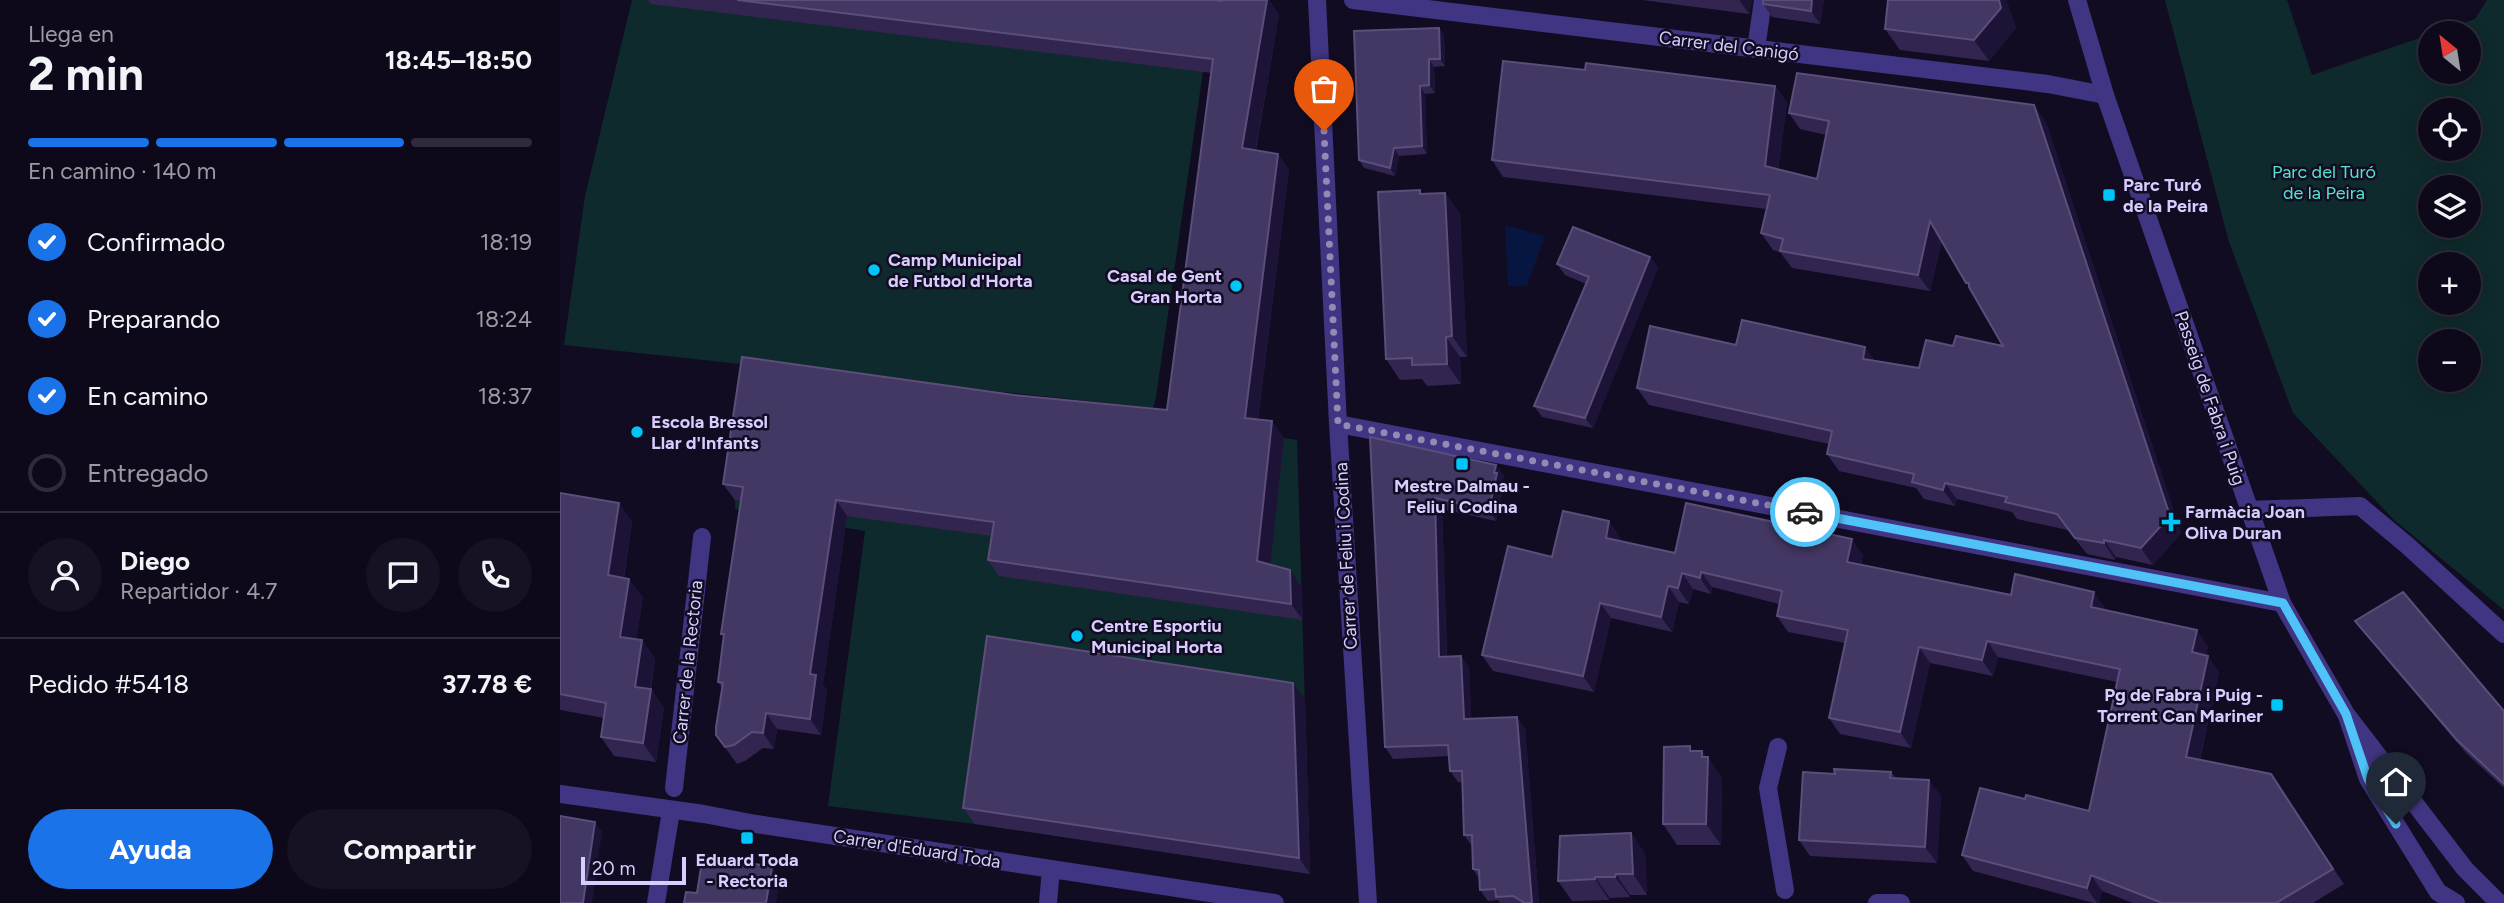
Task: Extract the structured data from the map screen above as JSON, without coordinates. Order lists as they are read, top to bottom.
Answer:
{
  "streets": {
    "street": [
      "Carrer del Canigó",
      "Passeig de Fabra i Puig",
      "Carrer de Feliu i Codina",
      "Carrer de la Rectoria",
      "Carrer d'Eduard Toda"
    ]
  },
  "crossings": [
    ["Carrer del Canigó", "Passeig de Fabra i Puig"]
  ],
  "parks": ["Parc del Turó de la Peira"],
  "places": {
    "transit": [
      "Parc Turó de la Peira",
      "Mestre Dalmau - Feliu i Codina",
      "Pg de Fabra i Puig - Torrent Can Mariner",
      "Eduard Toda - Rectoria"
    ],
    "other": [
      "Camp Municipal de Futbol d'Horta",
      "Casal de Gent Gran Horta",
      "Escola Bressol Llar d'Infants",
      "Centre Esportiu Municipal Horta"
    ],
    "health": ["Farmàcia Joan Oliva Duran"]
  },
  "scale_bar": "20 m",
  "north": "top left",
  "page": {
    "heading": ["2 min", "Llega en", "18:45–18:50"],
    "panel": [
      "Diego",
      "Repartidor · 4.7",
      "Pedido #5418",
      "37.78 €"
    ],
    "map_buttons": ["+", "−"],
    "bar": "En camino · 140 m",
    "list": [
      ["Confirmado", "18:19"],
      ["Preparando", "18:24"],
      ["En camino", "18:37"],
      "Entregado"
    ],
    "buttons": ["Ayuda", "Compartir"],
    "scale": "20 m"
  }
}
